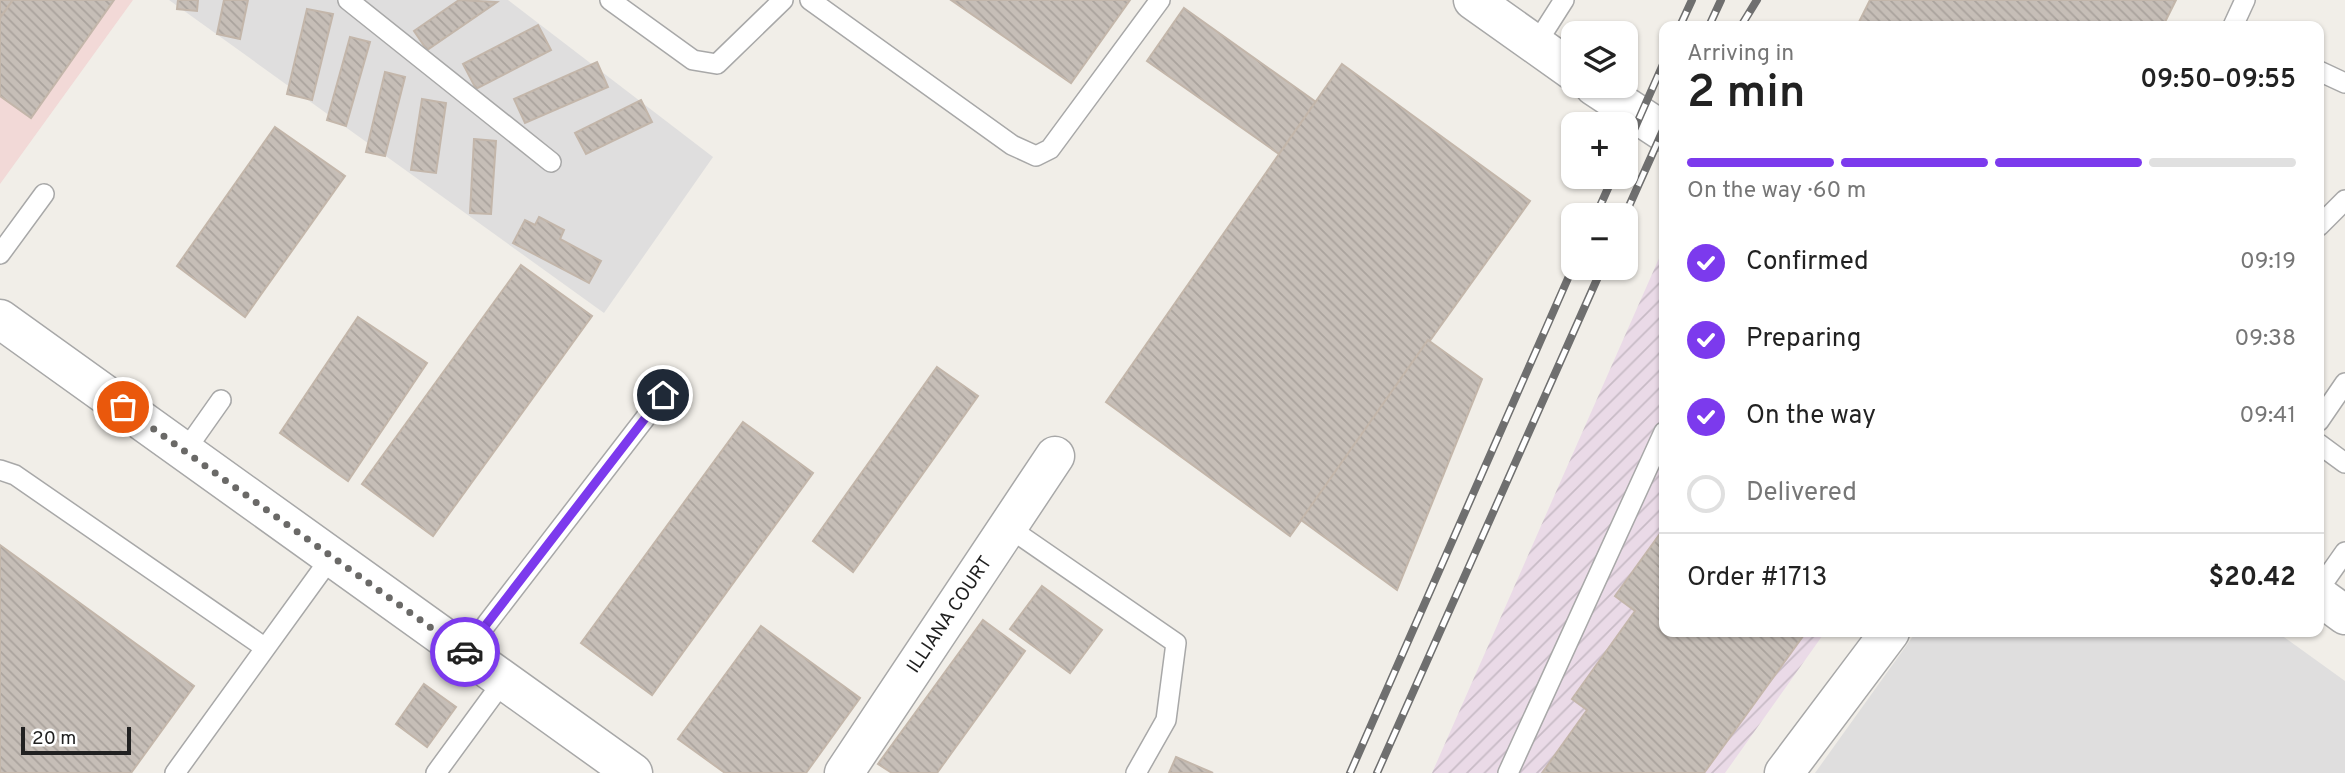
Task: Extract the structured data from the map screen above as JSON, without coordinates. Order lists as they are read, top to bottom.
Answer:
{
  "streets": {
    "street": ["ILLIANA COURT"]
  },
  "scale_bar": "20 m",
  "page": {
    "map_buttons": ["+", "−"],
    "heading": ["2 min", "Arriving in", "09:50–09:55"],
    "panel": ["Order #1713", "$20.42"],
    "bar": "On the way · 60 m",
    "list": [
      ["Confirmed", "09:19"],
      ["Preparing", "09:38"],
      ["On the way", "09:41"],
      "Delivered"
    ],
    "scale": "20 m"
  }
}
